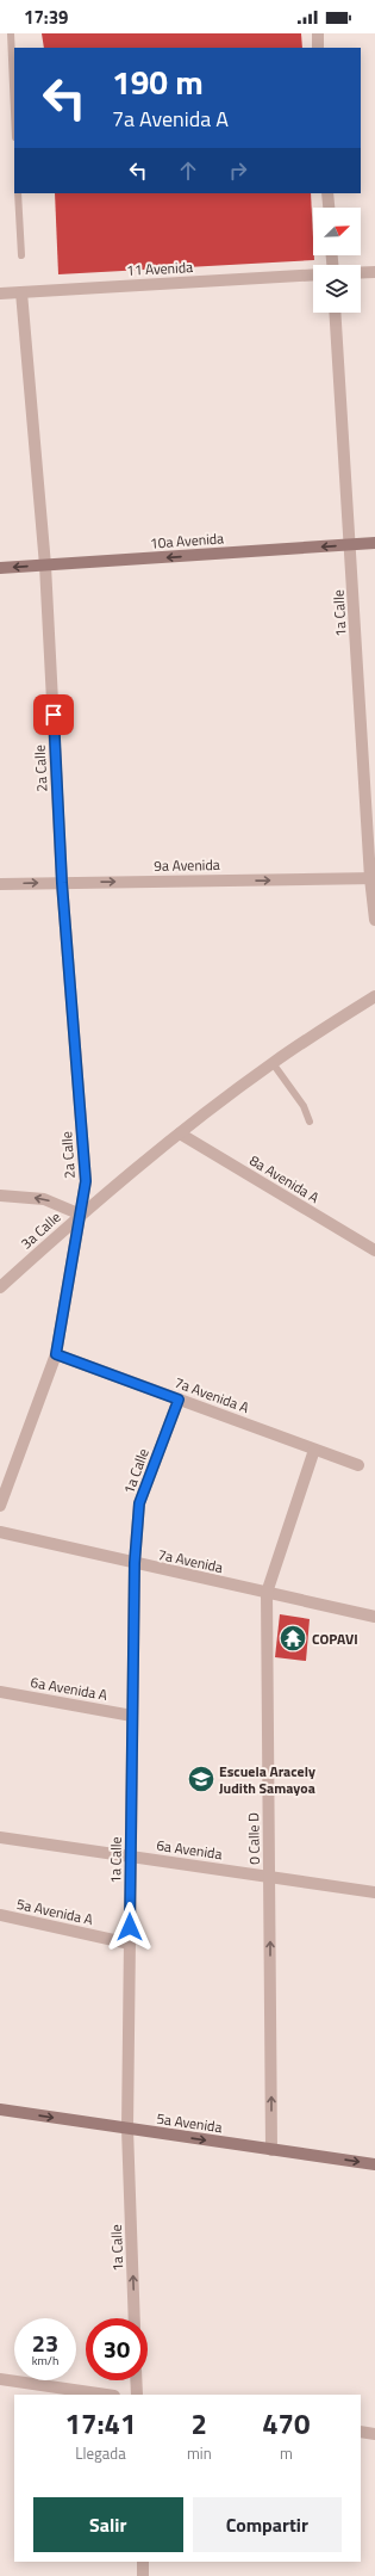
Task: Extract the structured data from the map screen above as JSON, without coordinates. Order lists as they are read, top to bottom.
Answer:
{
  "streets": {
    "main road": ["10a Avenida", "5a Avenida"],
    "street": [
      "11 Avenida",
      "1a Calle",
      "2a Calle",
      "9a Avenida",
      "8a Avenida A",
      "3a Calle",
      "7a Avenida A",
      "7a Avenida",
      "6a Avenida A",
      "0 Calle D",
      "6a Avenida",
      "5a Avenida A"
    ]
  },
  "crossings": [
    ["11 Avenida", "2a Calle"],
    ["10a Avenida", "1a Calle"],
    ["10a Avenida", "2a Calle"],
    ["1a Calle", "9a Avenida"],
    ["1a Calle", "7a Avenida A"],
    ["1a Calle", "7a Avenida"],
    ["1a Calle", "6a Avenida A"],
    ["1a Calle", "6a Avenida"],
    ["1a Calle", "5a Avenida A"],
    ["1a Calle", "5a Avenida"],
    ["2a Calle", "9a Avenida"],
    ["2a Calle", "3a Calle"],
    ["2a Calle", "7a Avenida A"],
    ["7a Avenida A", "0 Calle D"],
    ["7a Avenida", "0 Calle D"],
    ["0 Calle D", "6a Avenida"],
    ["0 Calle D", "5a Avenida"]
  ],
  "one_way": [
    "10a Avenida",
    "9a Avenida",
    "0 Calle D",
    "5a Avenida"
  ],
  "places": {
    "temple": ["COPAVI"],
    "school or university": ["Escuela Aracely Judith Samayoa"]
  },
  "north": "top right",
  "page": {
    "status": "17:39",
    "turn": ["190 m", "7a Avenida A"],
    "speed": "23 km/h",
    "limit": "30",
    "eta": [
      "17:41",
      "Llegada",
      "2",
      "min",
      "470",
      "m"
    ],
    "buttons": ["Salir", "Compartir"]
  }
}
